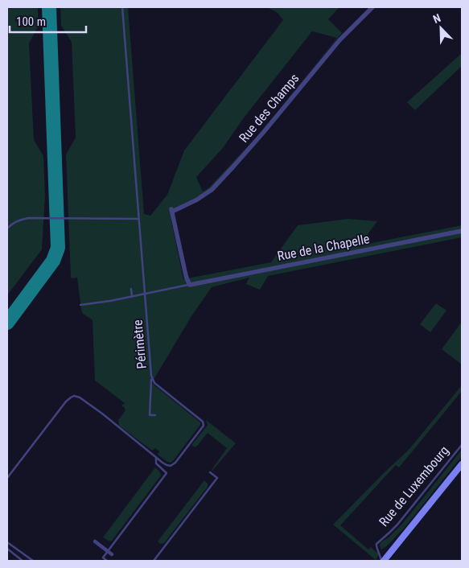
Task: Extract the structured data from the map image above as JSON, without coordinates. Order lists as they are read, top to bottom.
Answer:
{
  "streets": {
    "main road": ["Rue de Luxembourg"],
    "street": ["Rue des Champs", "Rue de la Chapelle"],
    "lane": ["Périmètre"]
  },
  "crossings": [
    ["Rue des Champs", "Rue de la Chapelle"]
  ],
  "scale_bar": "100 m",
  "north": "top left"
}
